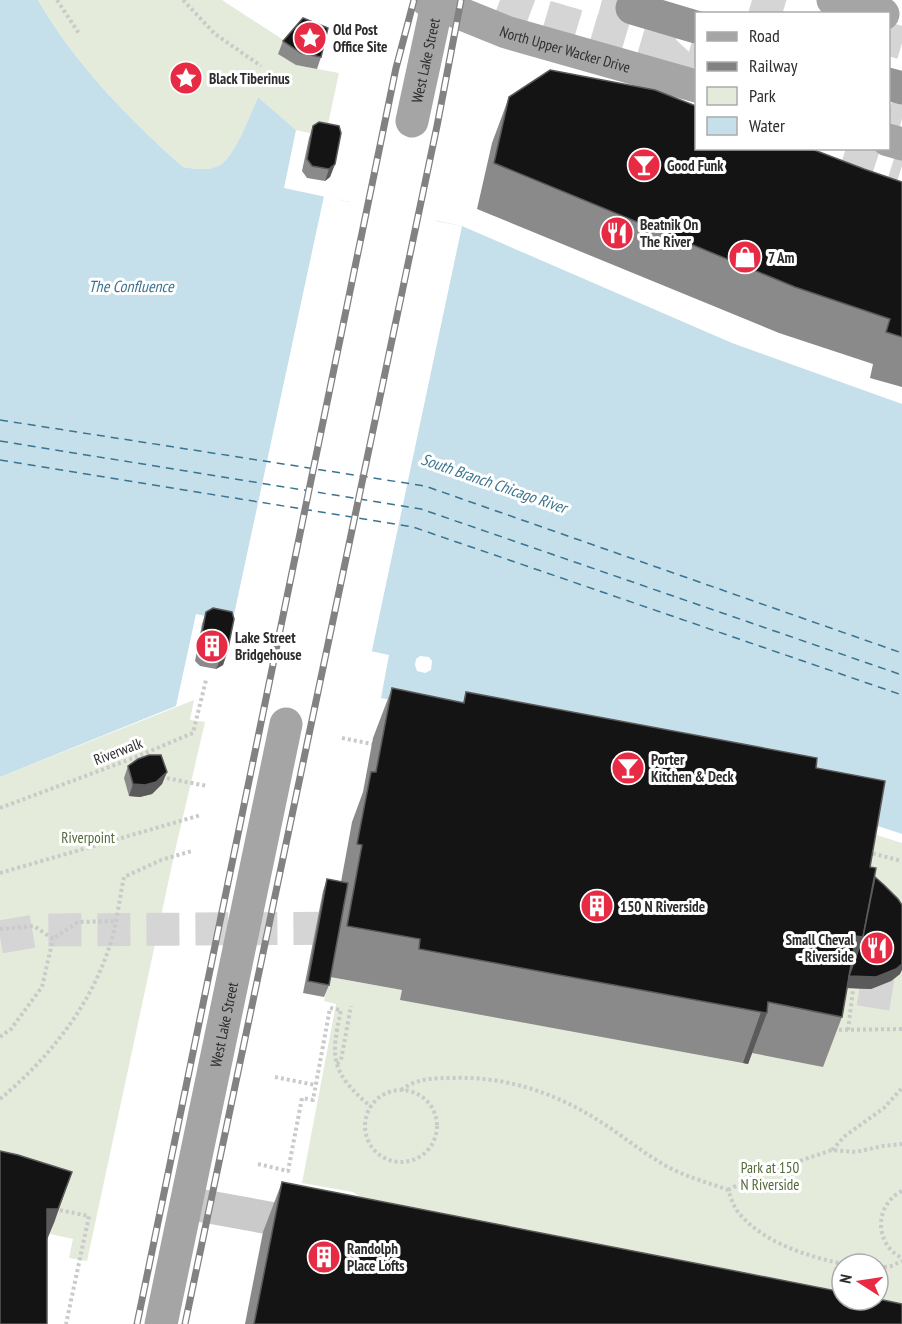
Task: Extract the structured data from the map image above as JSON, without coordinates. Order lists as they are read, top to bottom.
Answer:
{
  "streets": {
    "main road": ["North Upper Wacker Drive", "West Lake Street"],
    "path": ["Riverwalk"]
  },
  "crossings": [
    ["North Upper Wacker Drive", "West Lake Street"]
  ],
  "water": ["The Confluence", "South Branch Chicago River"],
  "parks": ["Riverpoint", "Park at 150 N Riverside"],
  "places": {
    "place": ["Old Post Office Site", "Black Tiberinus"],
    "bar": ["Good Funk", "Porter Kitchen & Deck"],
    "restaurant": ["Beatnik On The River", "Small Cheval - Riverside"],
    "shop": ["7 Am"],
    "building": ["Lake Street Bridgehouse", "150 N Riverside", "Randolph Place Lofts"]
  },
  "legend": [
    "Road",
    "Railway",
    "Park",
    "Water"
  ],
  "north": "left"
}
